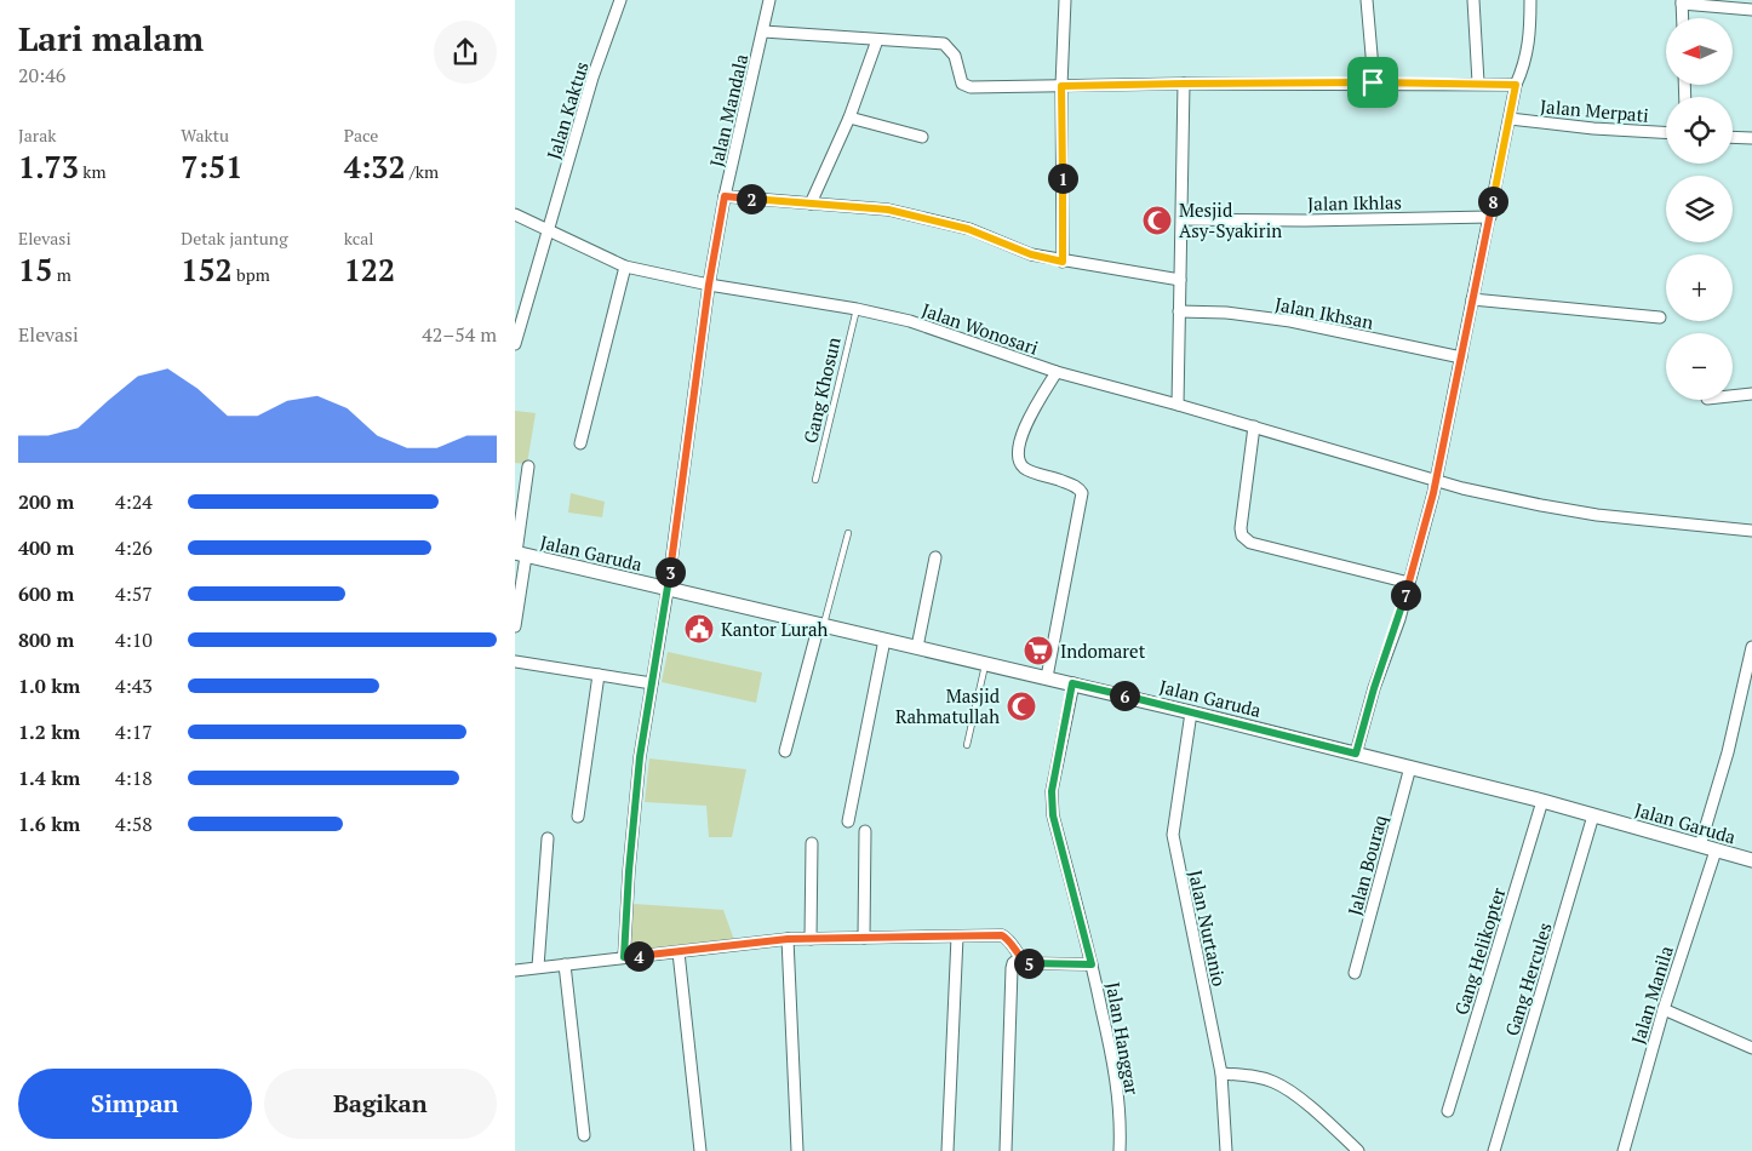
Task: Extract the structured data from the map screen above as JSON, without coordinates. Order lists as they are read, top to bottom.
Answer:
{
  "streets": {
    "street": [
      "Jalan Kaktus",
      "Jalan Mandala",
      "Jalan Merpati",
      "Jalan Ikhlas",
      "Jalan Ikhsan",
      "Jalan Wonosari",
      "Jalan Garuda",
      "Jalan Bouraq",
      "Jalan Nurtanio",
      "Gang Helikopter",
      "Gang Hercules",
      "Jalan Manila",
      "Jalan Hanggar"
    ],
    "lane": ["Gang Khosun"]
  },
  "crossings": [
    ["Jalan Kaktus", "Jalan Wonosari"],
    ["Jalan Mandala", "Jalan Wonosari"],
    ["Jalan Mandala", "Jalan Garuda"],
    ["Jalan Wonosari", "Gang Khosun"],
    ["Jalan Garuda", "Jalan Bouraq"],
    ["Jalan Garuda", "Jalan Nurtanio"],
    ["Jalan Garuda", "Gang Helikopter"],
    ["Jalan Garuda", "Gang Hercules"],
    ["Jalan Garuda", "Jalan Manila"],
    ["Jalan Garuda", "Jalan Hanggar"]
  ],
  "places": {
    "mosque": ["Mesjid Asy-Syakirin", "Masjid Rahmatullah"],
    "public building": ["Kantor Lurah"],
    "supermarket": ["Indomaret"]
  },
  "north": "left",
  "page": {
    "heading": ["Lari malam", "20:46"],
    "map_buttons": ["+", "−"],
    "stats": [
      ["Jarak", "1.73 km"],
      ["Waktu", "7:51"],
      ["Pace", "4:32 /km"],
      ["Elevasi", "15 m"],
      ["Detak jantung", "152 bpm"],
      ["kcal", "122"]
    ],
    "pins": [
      "1",
      "2",
      "8",
      "3",
      "7",
      "6",
      "4",
      "5"
    ],
    "chart": ["Elevasi", "42–54 m"],
    "list": [
      {
        "name": "200 m",
        "note": "4:24"
      },
      {
        "name": "400 m",
        "note": "4:26"
      },
      {
        "name": "600 m",
        "note": "4:57"
      },
      {
        "name": "800 m",
        "note": "4:10"
      },
      {
        "name": "1.0 km",
        "note": "4:43"
      },
      {
        "name": "1.2 km",
        "note": "4:17"
      },
      {
        "name": "1.4 km",
        "note": "4:18"
      },
      {
        "name": "1.6 km",
        "note": "4:58"
      }
    ],
    "buttons": ["Simpan", "Bagikan"]
  }
}
